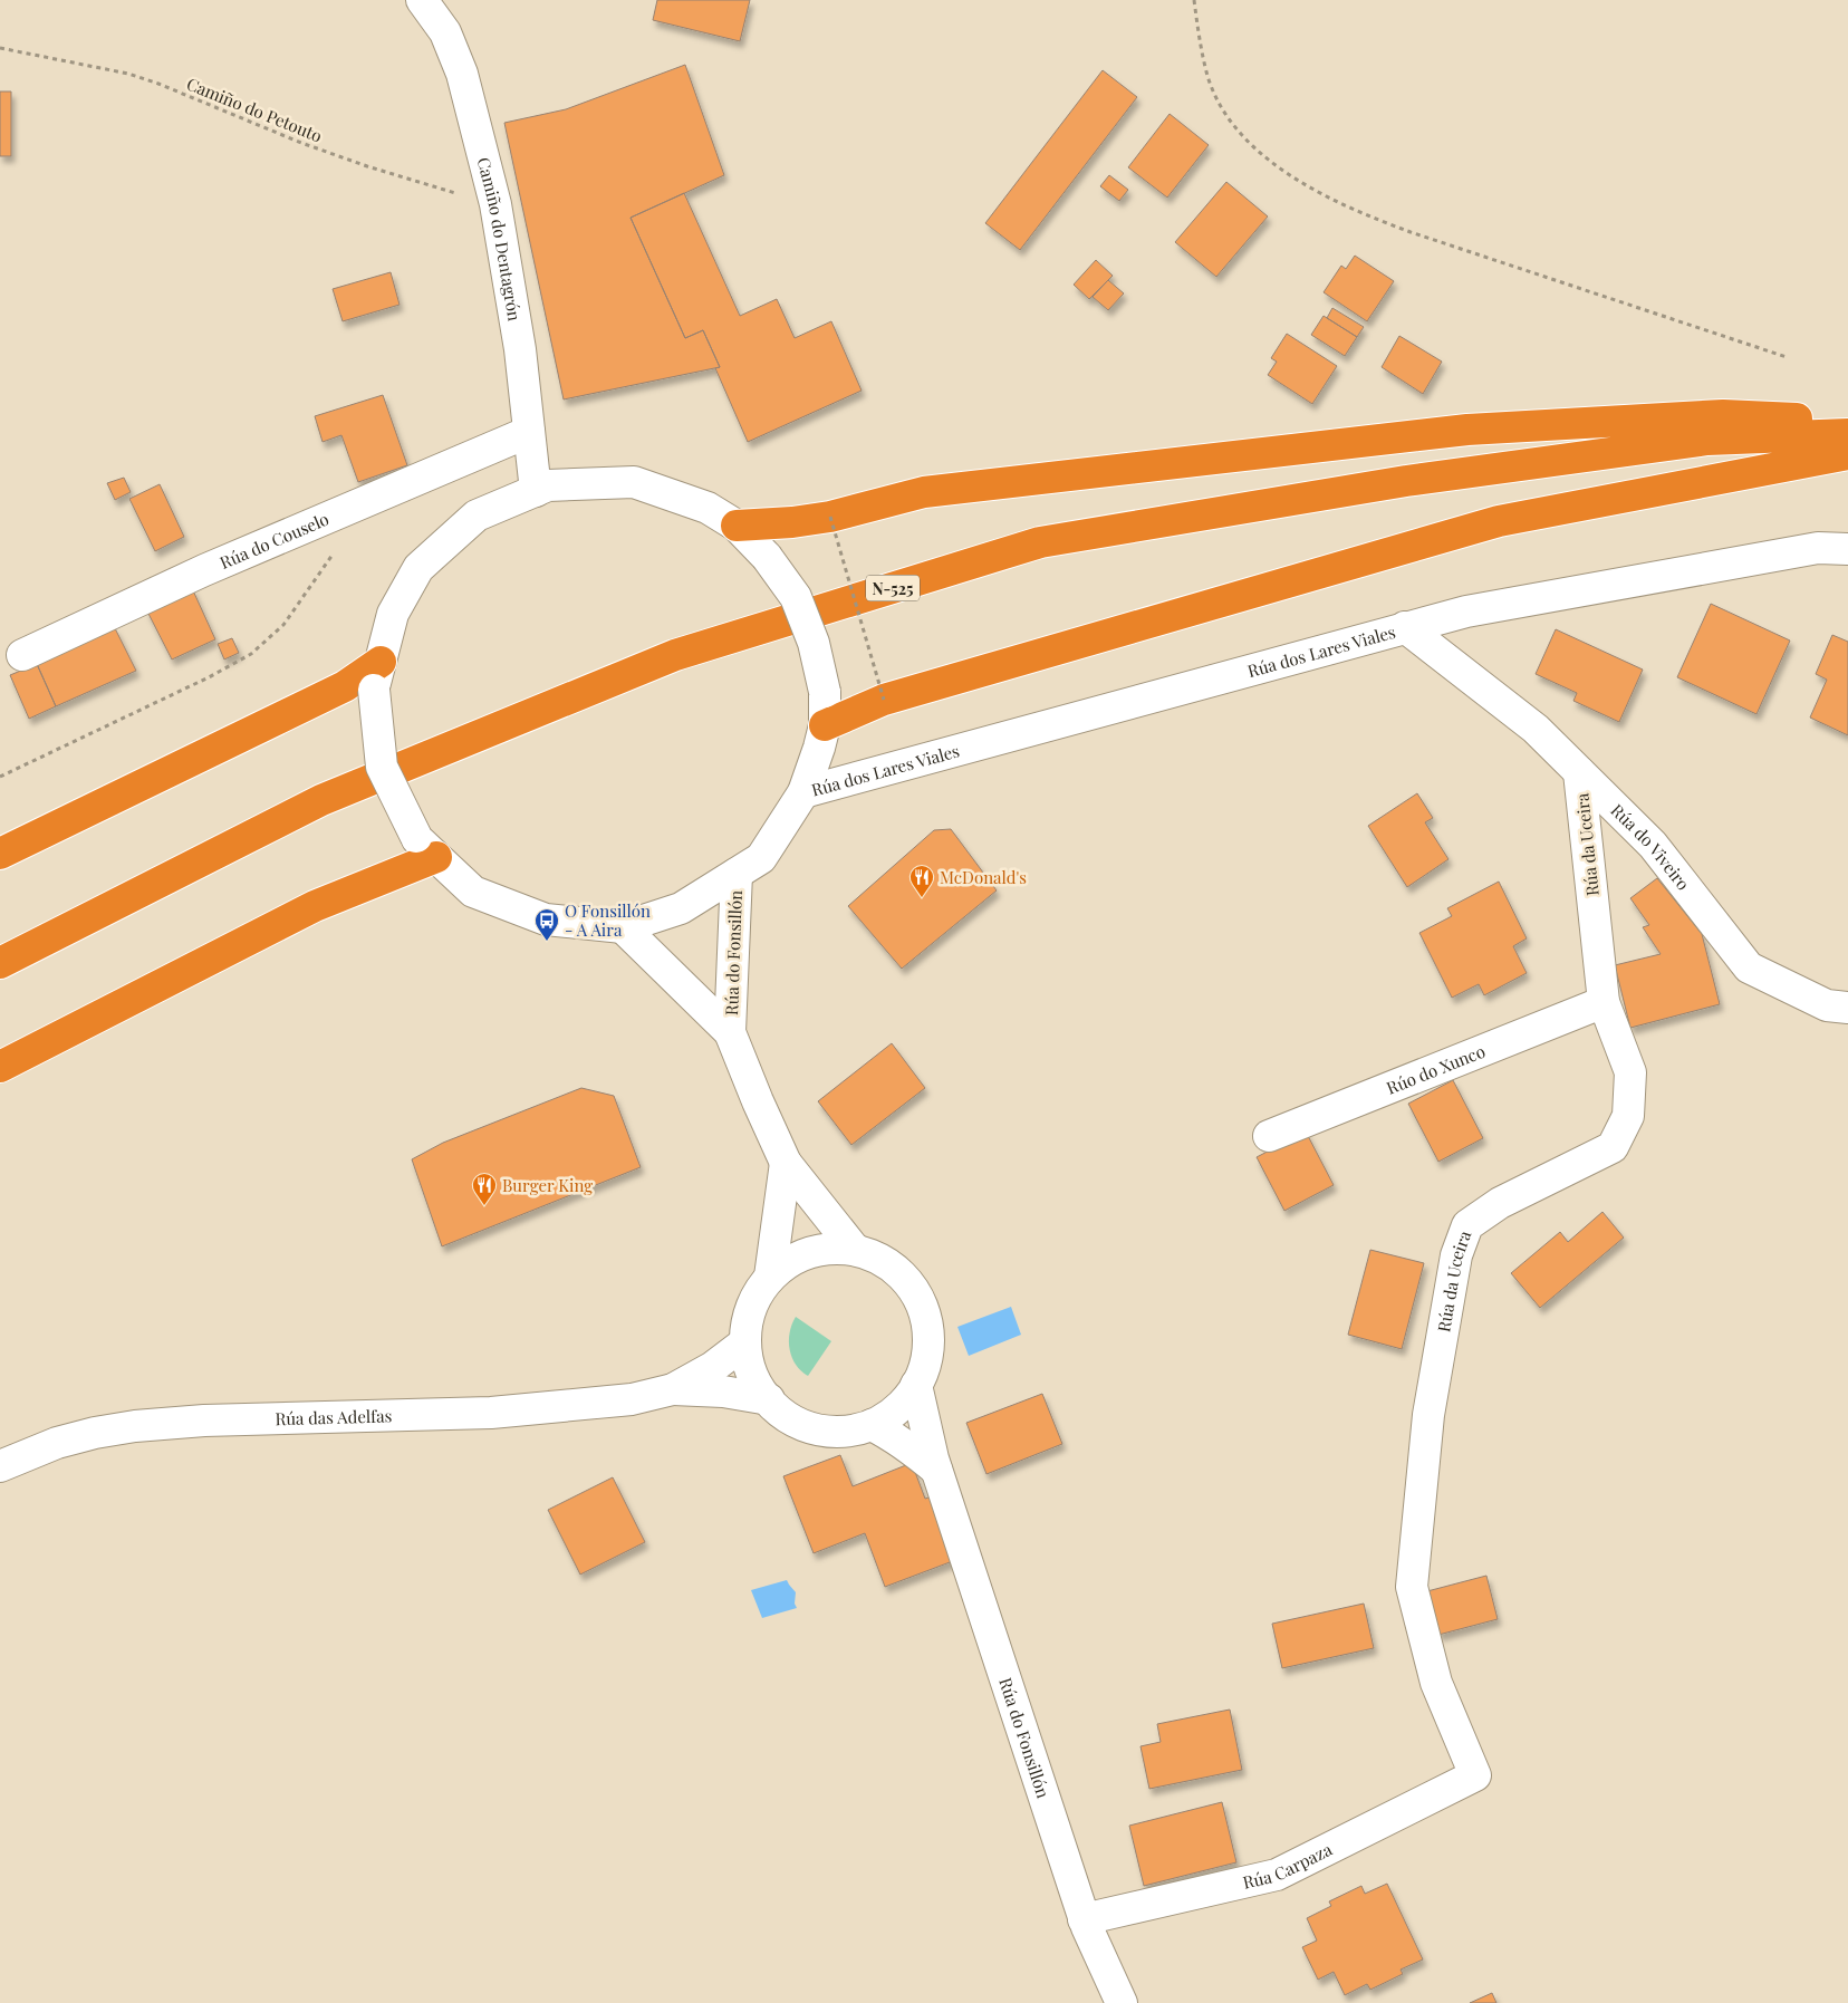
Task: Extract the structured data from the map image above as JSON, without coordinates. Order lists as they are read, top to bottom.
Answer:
{
  "streets": {
    "highway": ["N-525"],
    "street": [
      "Camiño do Dentagrón",
      "Rúa do Couselo",
      "Rúa dos Lares Viales",
      "Rúa da Uceira",
      "Rúa do Viveiro",
      "Rúa do Fonsillón",
      "Rúo do Xunco",
      "Rúa das Adelfas",
      "Rúa Carpaza"
    ],
    "path": ["Camiño do Petouto"]
  },
  "crossings": [
    ["Camiño do Petouto", "Camiño do Dentagrón"],
    ["Camiño do Dentagrón", "Rúa do Couselo"],
    ["Rúa dos Lares Viales", "Rúa do Viveiro"],
    ["Rúa da Uceira", "Rúa do Viveiro"],
    ["Rúa da Uceira", "Rúo do Xunco"],
    ["Rúa da Uceira", "Rúa Carpaza"],
    ["Rúa do Fonsillón", "Rúa das Adelfas"],
    ["Rúa do Fonsillón", "Rúa Carpaza"]
  ],
  "places": {
    "restaurant": ["McDonald's", "Burger King"],
    "bus stop": ["O Fonsillón - A Aira"]
  }
}
